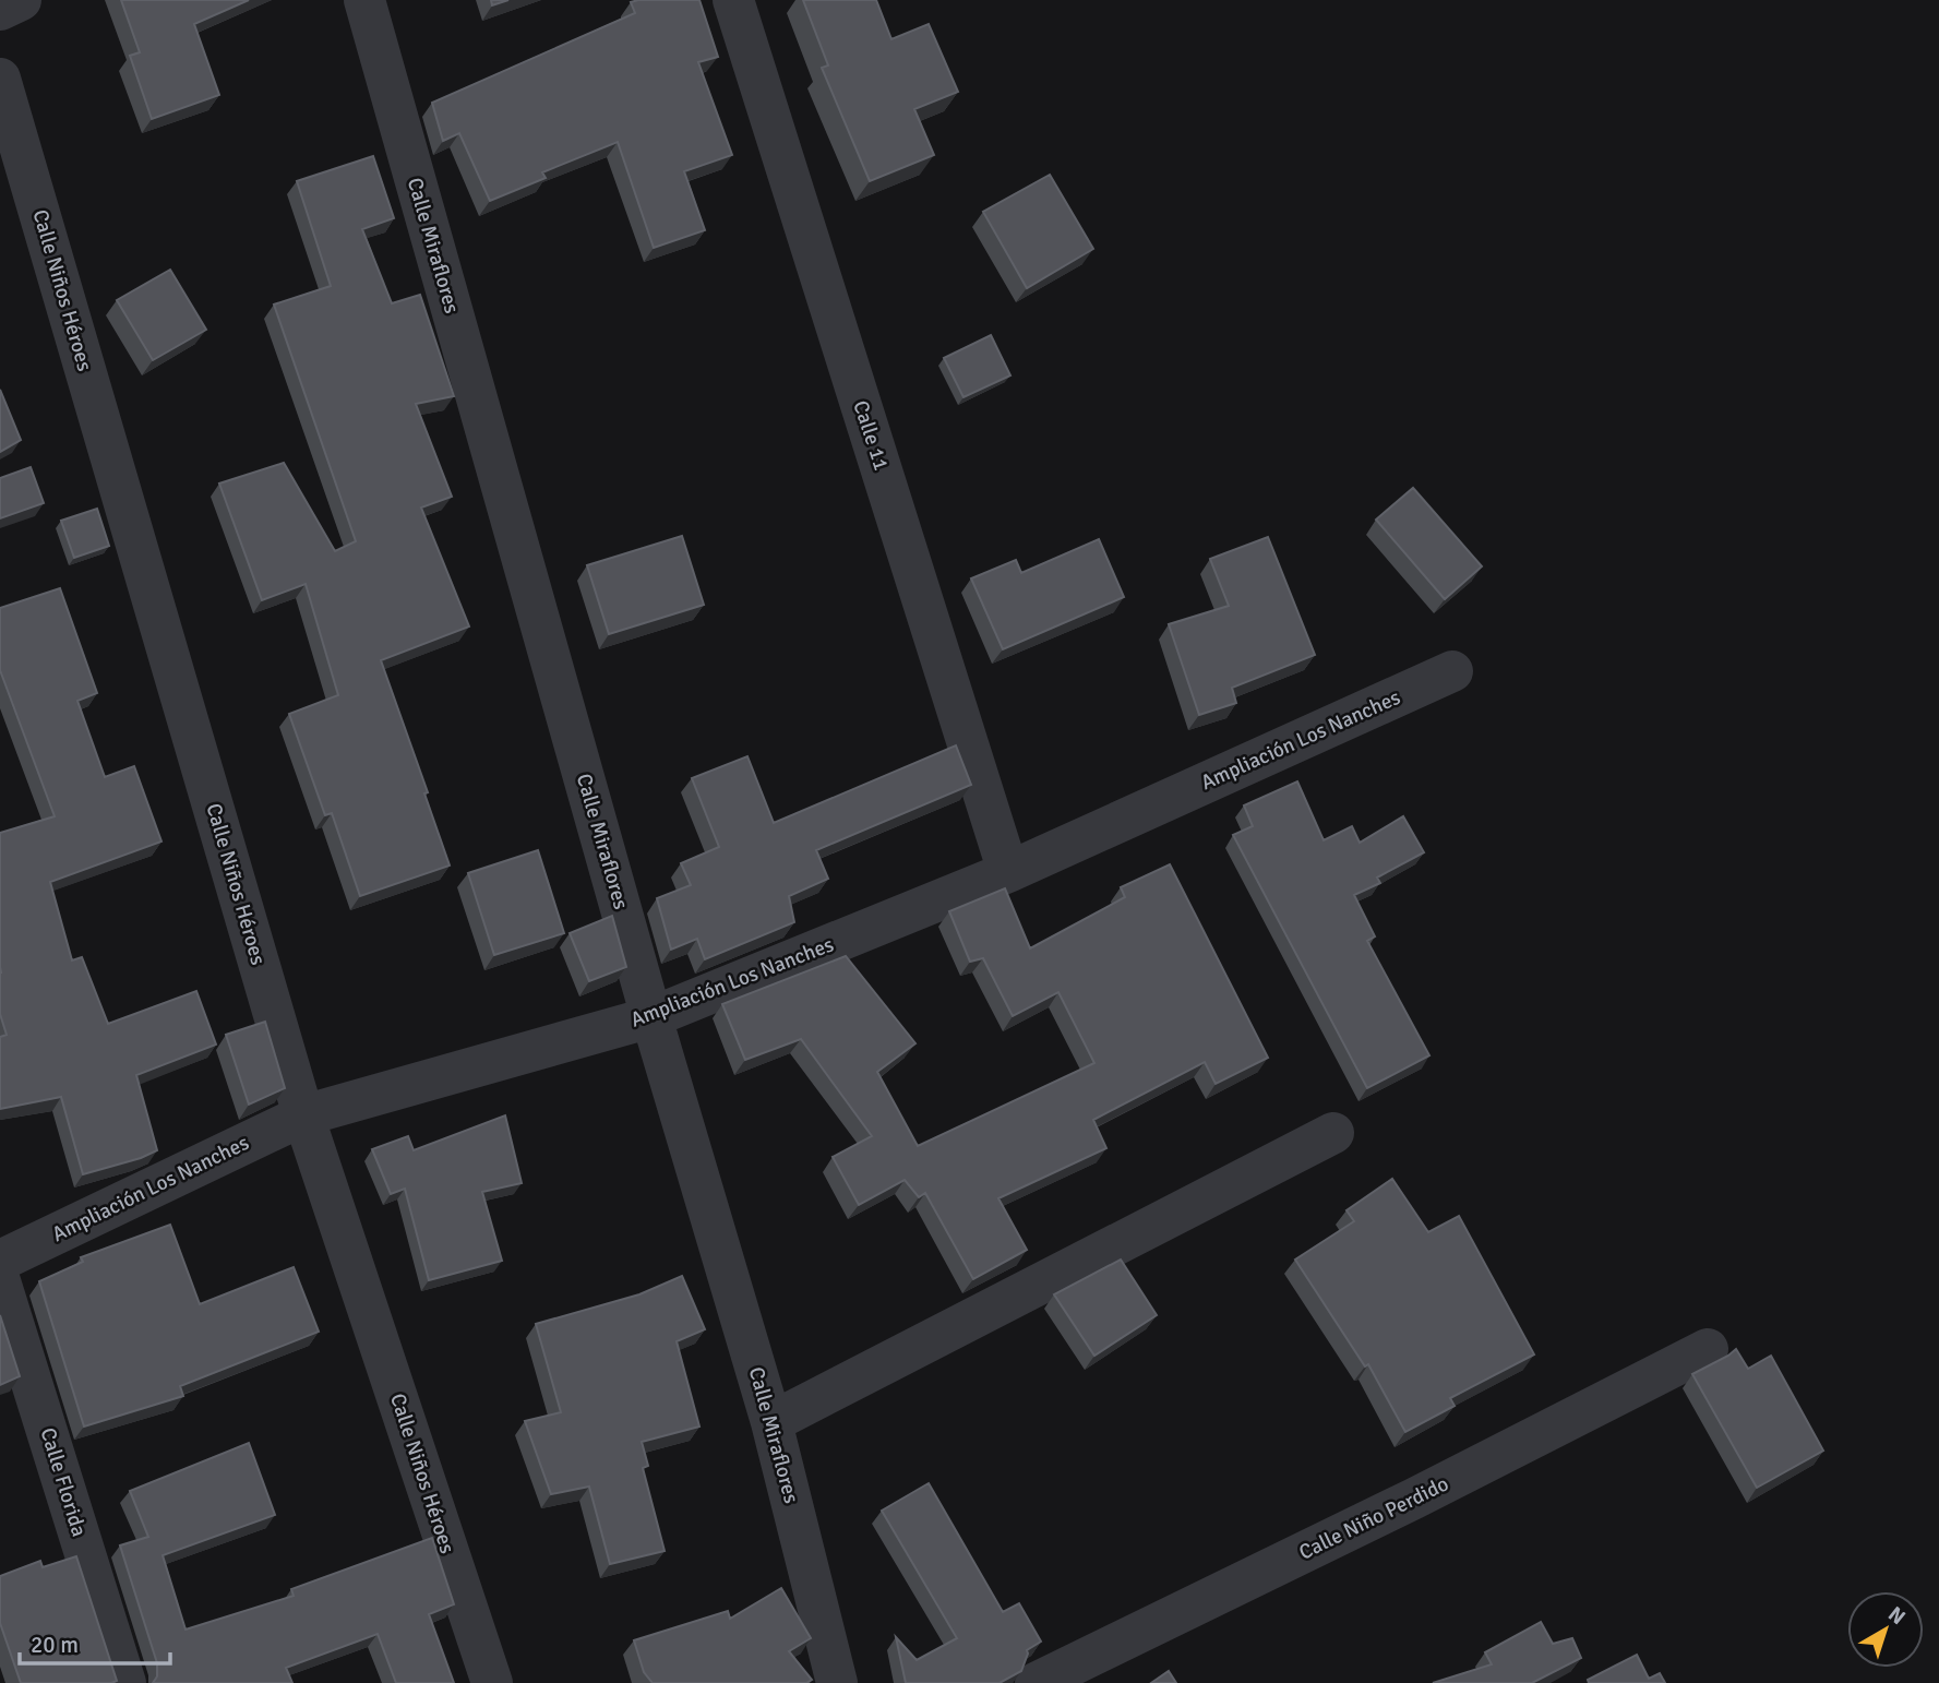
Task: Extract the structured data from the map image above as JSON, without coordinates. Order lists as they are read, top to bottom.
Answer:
{
  "streets": {
    "street": [
      "Calle Miraflores",
      "Calle Niños Héroes",
      "Calle 11",
      "Ampliación Los Nanches",
      "Calle Florida",
      "Calle Niño Perdido"
    ]
  },
  "crossings": [
    ["Calle Miraflores", "Ampliación Los Nanches"],
    ["Calle Niños Héroes", "Ampliación Los Nanches"],
    ["Calle 11", "Ampliación Los Nanches"]
  ],
  "scale_bar": "20 m",
  "north": "top right"
}
